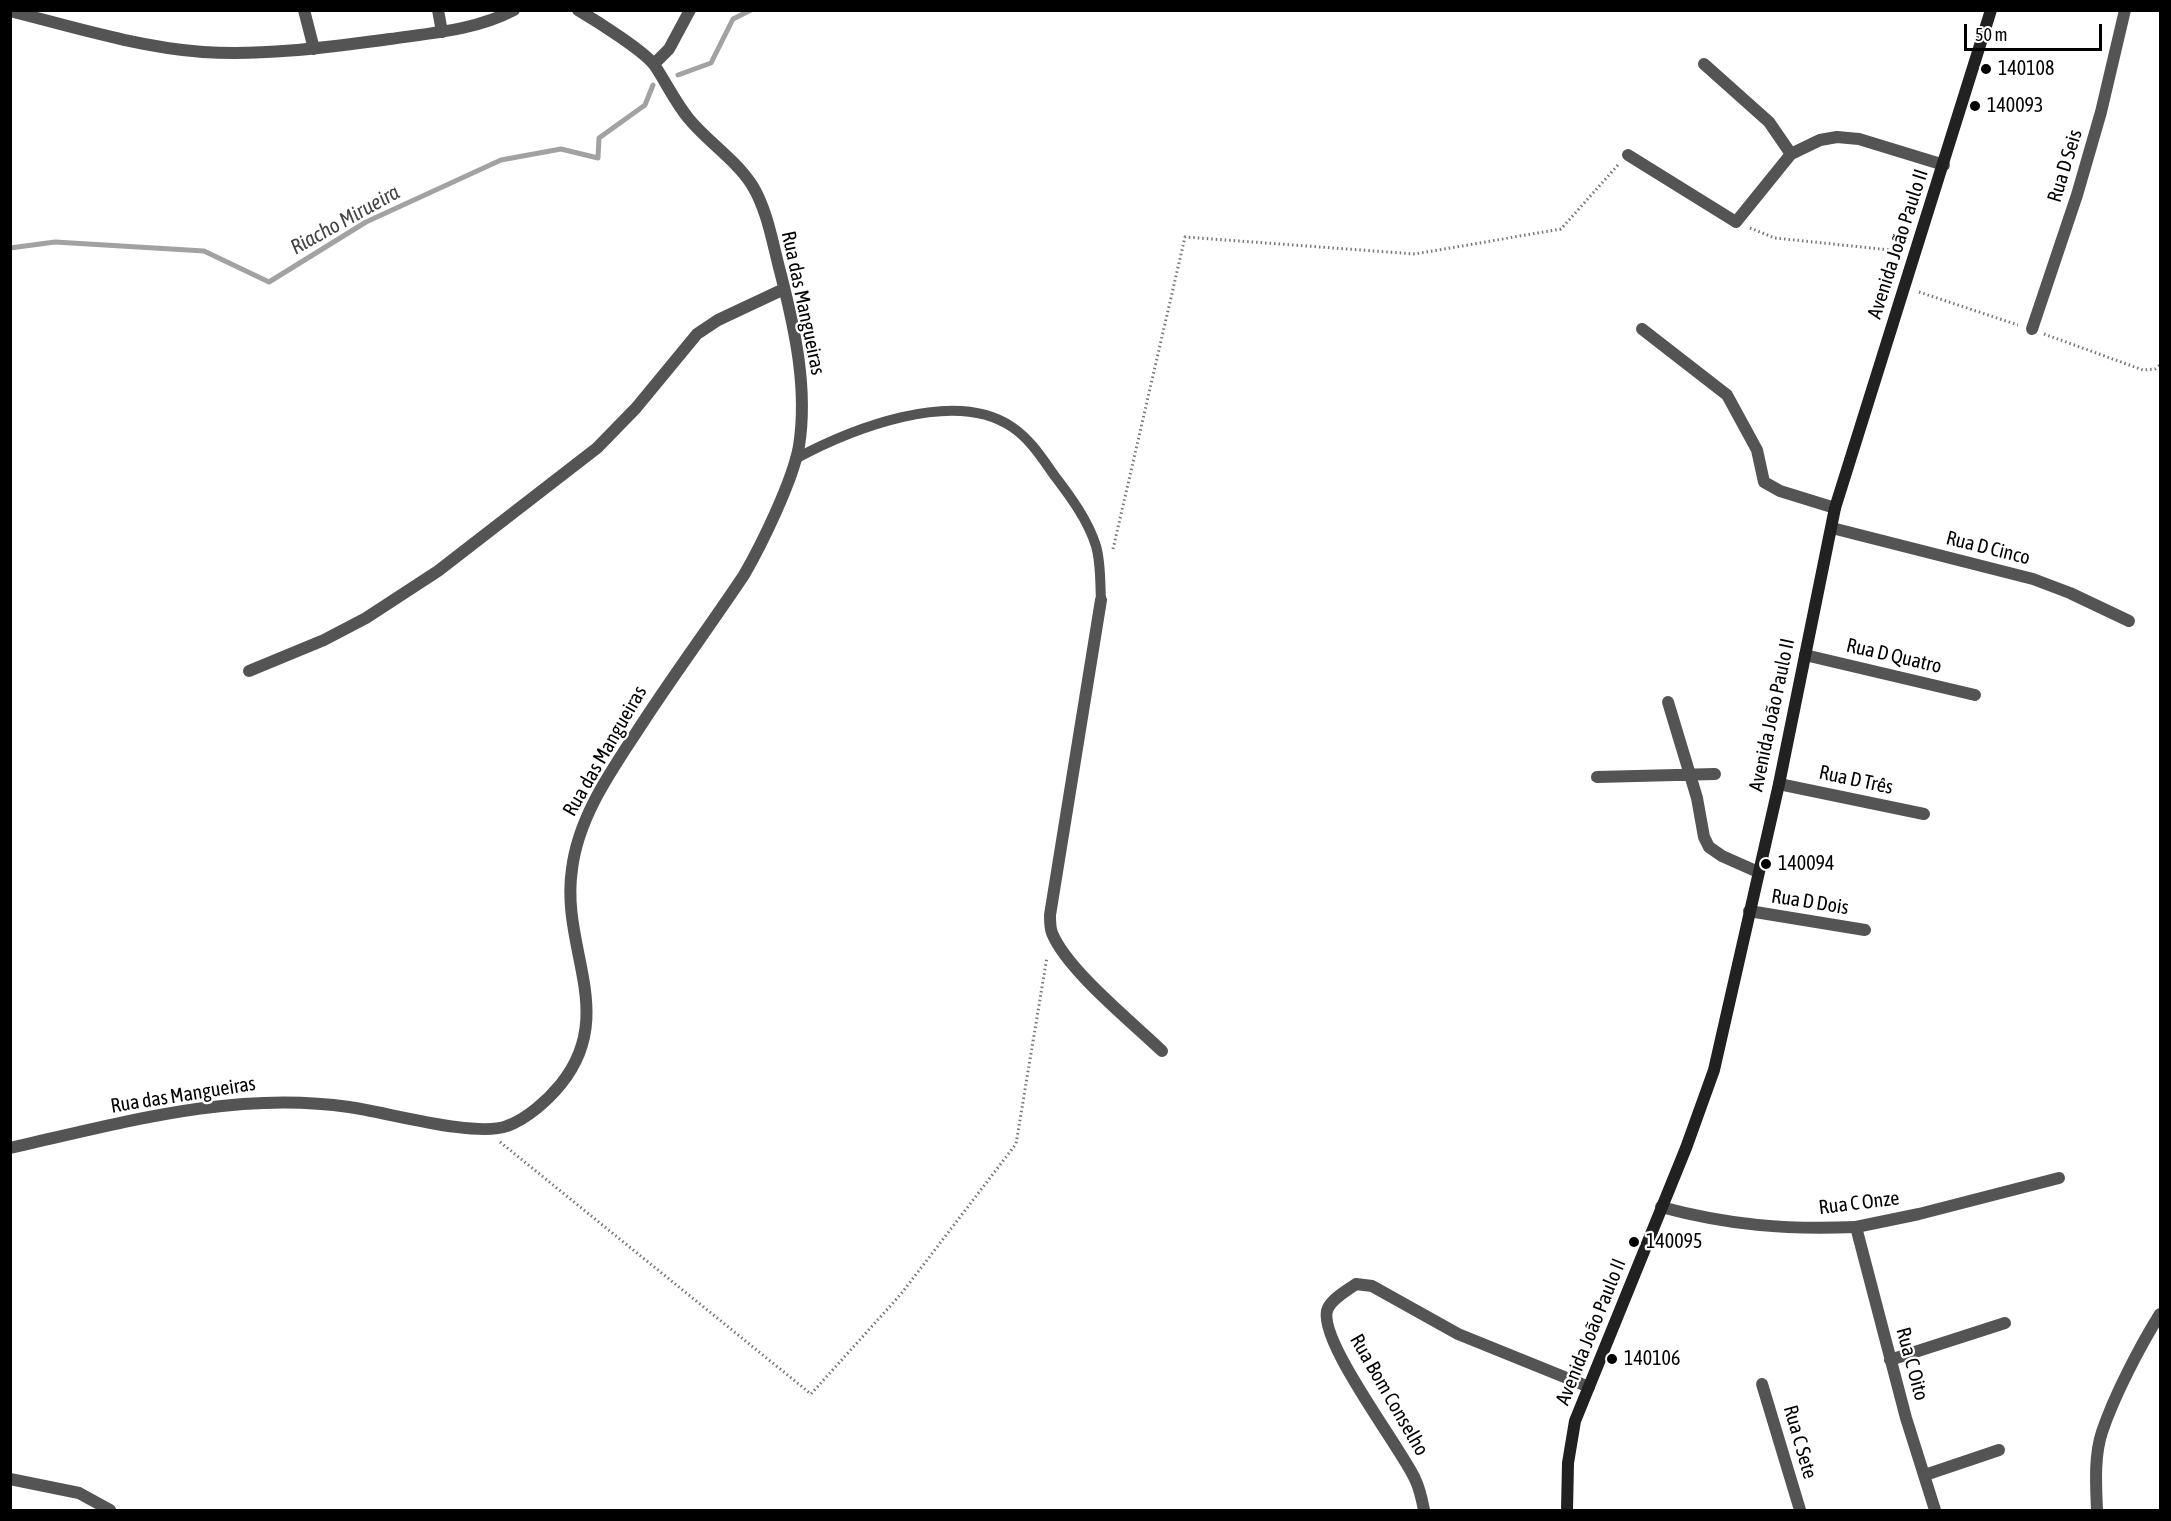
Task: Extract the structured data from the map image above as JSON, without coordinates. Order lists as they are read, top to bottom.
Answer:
{
  "streets": {
    "main road": ["Avenida João Paulo II"],
    "street": [
      "Rua D Seis",
      "Rua das Mangueiras",
      "Rua D Cinco",
      "Rua D Quatro",
      "Rua D Três",
      "Rua D Dois",
      "Rua C Onze",
      "Rua C Oito",
      "Rua Bom Conselho",
      "Rua C Sete"
    ]
  },
  "crossings": [
    ["Avenida João Paulo II", "Rua D Cinco"],
    ["Avenida João Paulo II", "Rua D Quatro"],
    ["Avenida João Paulo II", "Rua D Três"],
    ["Avenida João Paulo II", "Rua D Dois"],
    ["Avenida João Paulo II", "Rua C Onze"],
    ["Avenida João Paulo II", "Rua Bom Conselho"],
    ["Rua C Onze", "Rua C Oito"]
  ],
  "water": ["Riacho Mirueira"],
  "places": [
    "140108",
    "140093",
    "140094",
    "140095",
    "140106"
  ],
  "scale_bar": "50 m"
}
